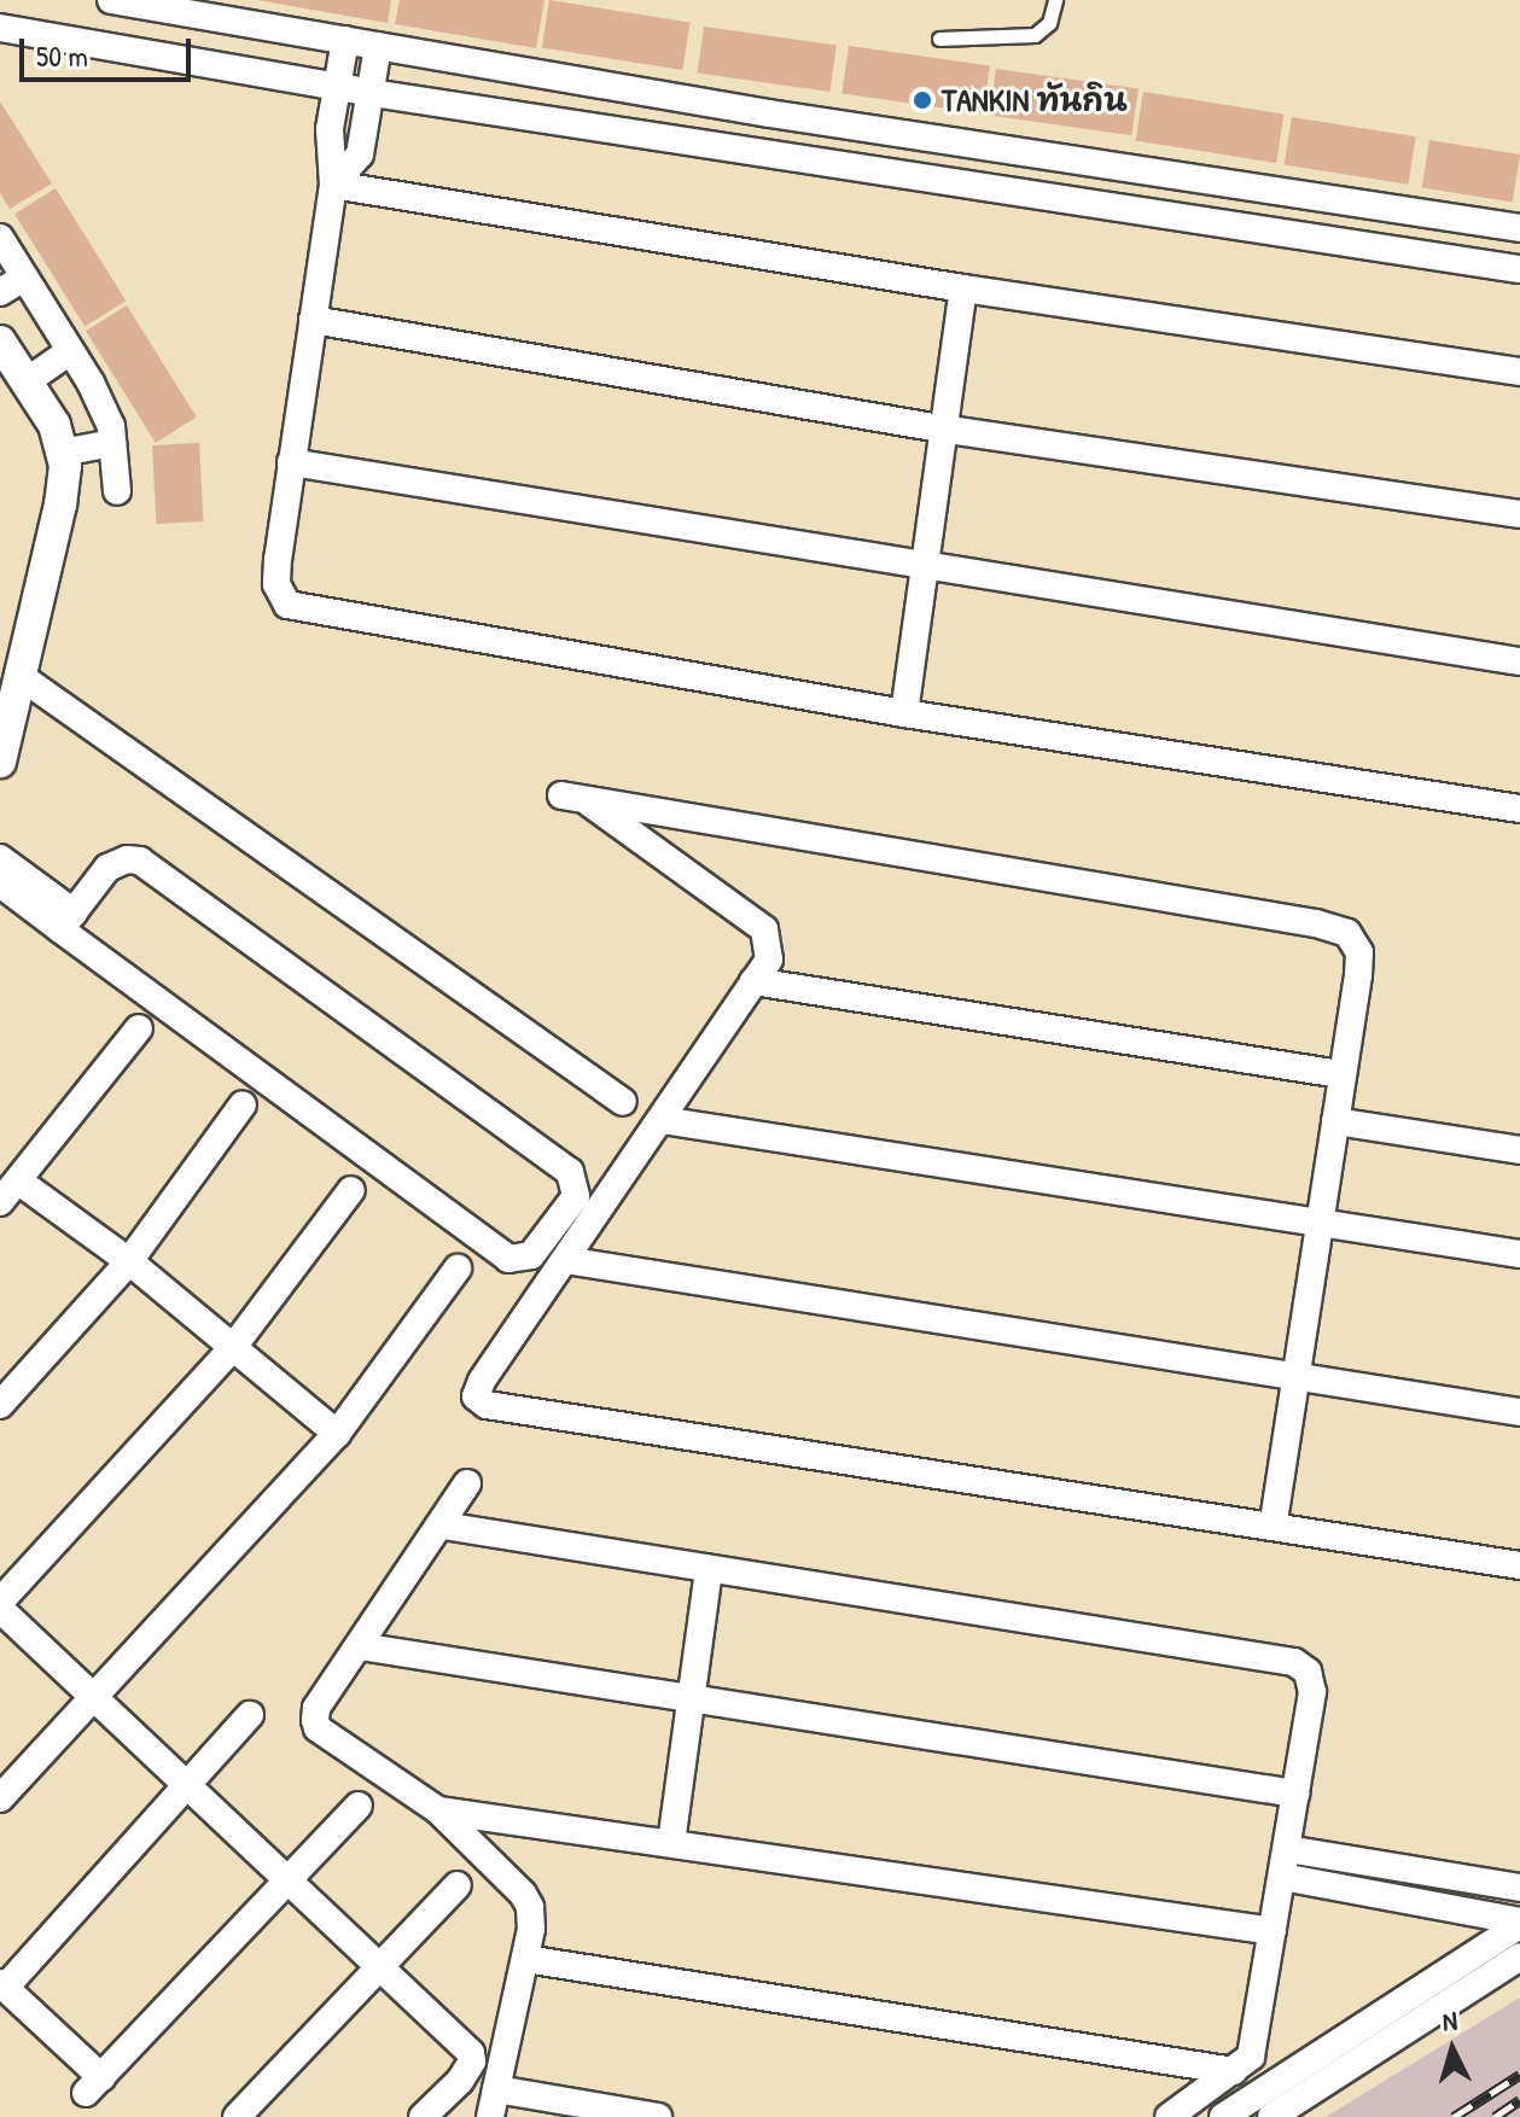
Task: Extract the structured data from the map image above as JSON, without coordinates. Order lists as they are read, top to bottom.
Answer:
{
  "places": ["TANKIN ทันกิน"],
  "scale_bar": "50 m",
  "north": "top"
}
